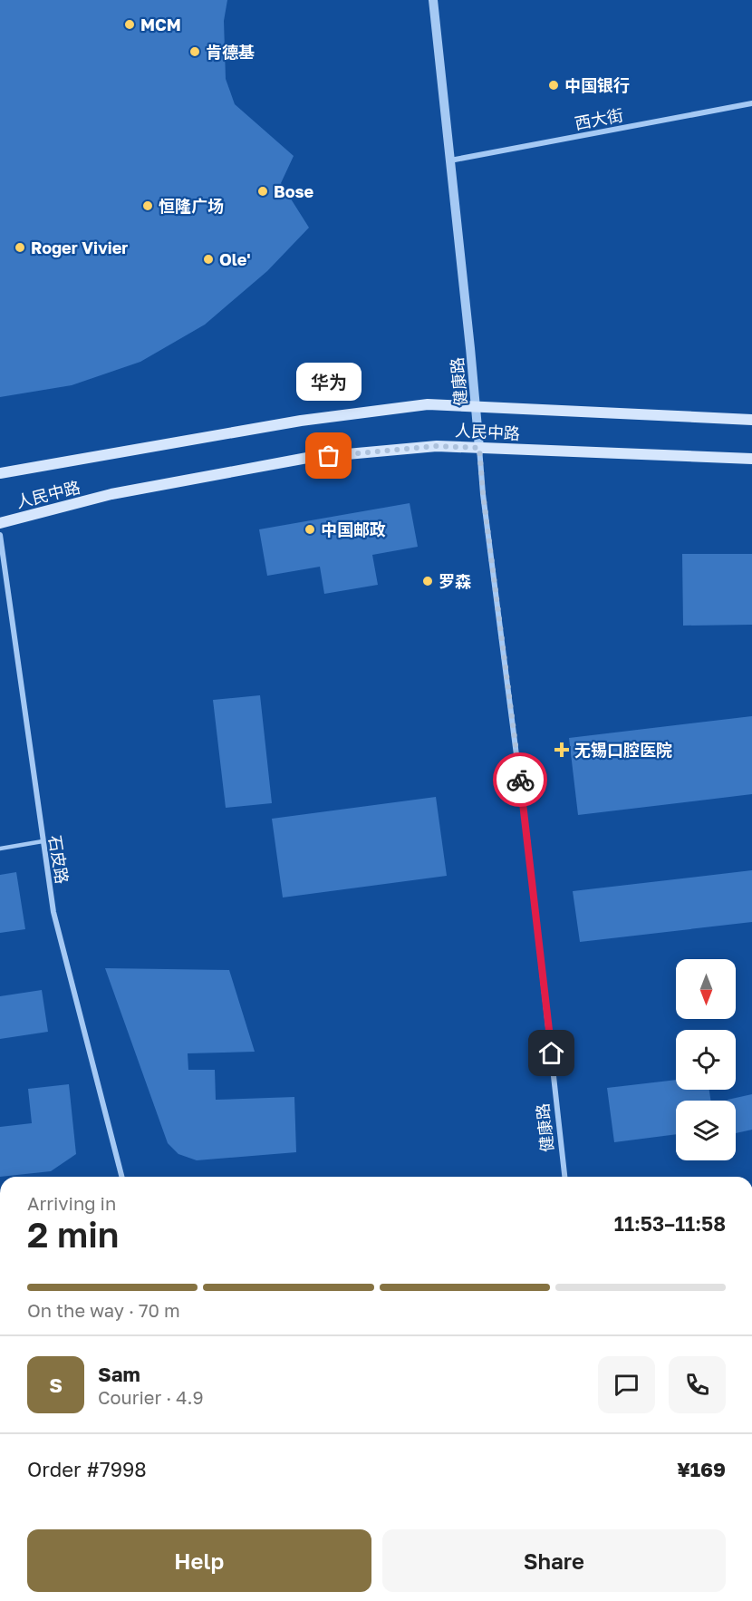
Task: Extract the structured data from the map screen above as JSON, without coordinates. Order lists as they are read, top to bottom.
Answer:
{
  "streets": {
    "main road": ["人民中路"],
    "street": ["西大街", "健康路", "石皮路"]
  },
  "crossings": [
    ["西大街", "健康路"],
    ["健康路", "人民中路"]
  ],
  "places": {
    "other": [
      "MCM",
      "肯德基",
      "中国银行",
      "Bose",
      "恒隆广场",
      "Roger Vivier",
      "Ole'",
      "华为",
      "中国邮政",
      "罗森"
    ],
    "health": ["无锡口腔医院"]
  },
  "north": "bottom",
  "page": {
    "bubble": "华为",
    "heading": ["2 min", "Arriving in", "11:53–11:58"],
    "panel": [
      "Sam",
      "Courier · 4.9",
      "Order #7998",
      "¥169"
    ],
    "bar": "On the way · 70 m",
    "round": "S",
    "buttons": ["Help", "Share"]
  }
}
